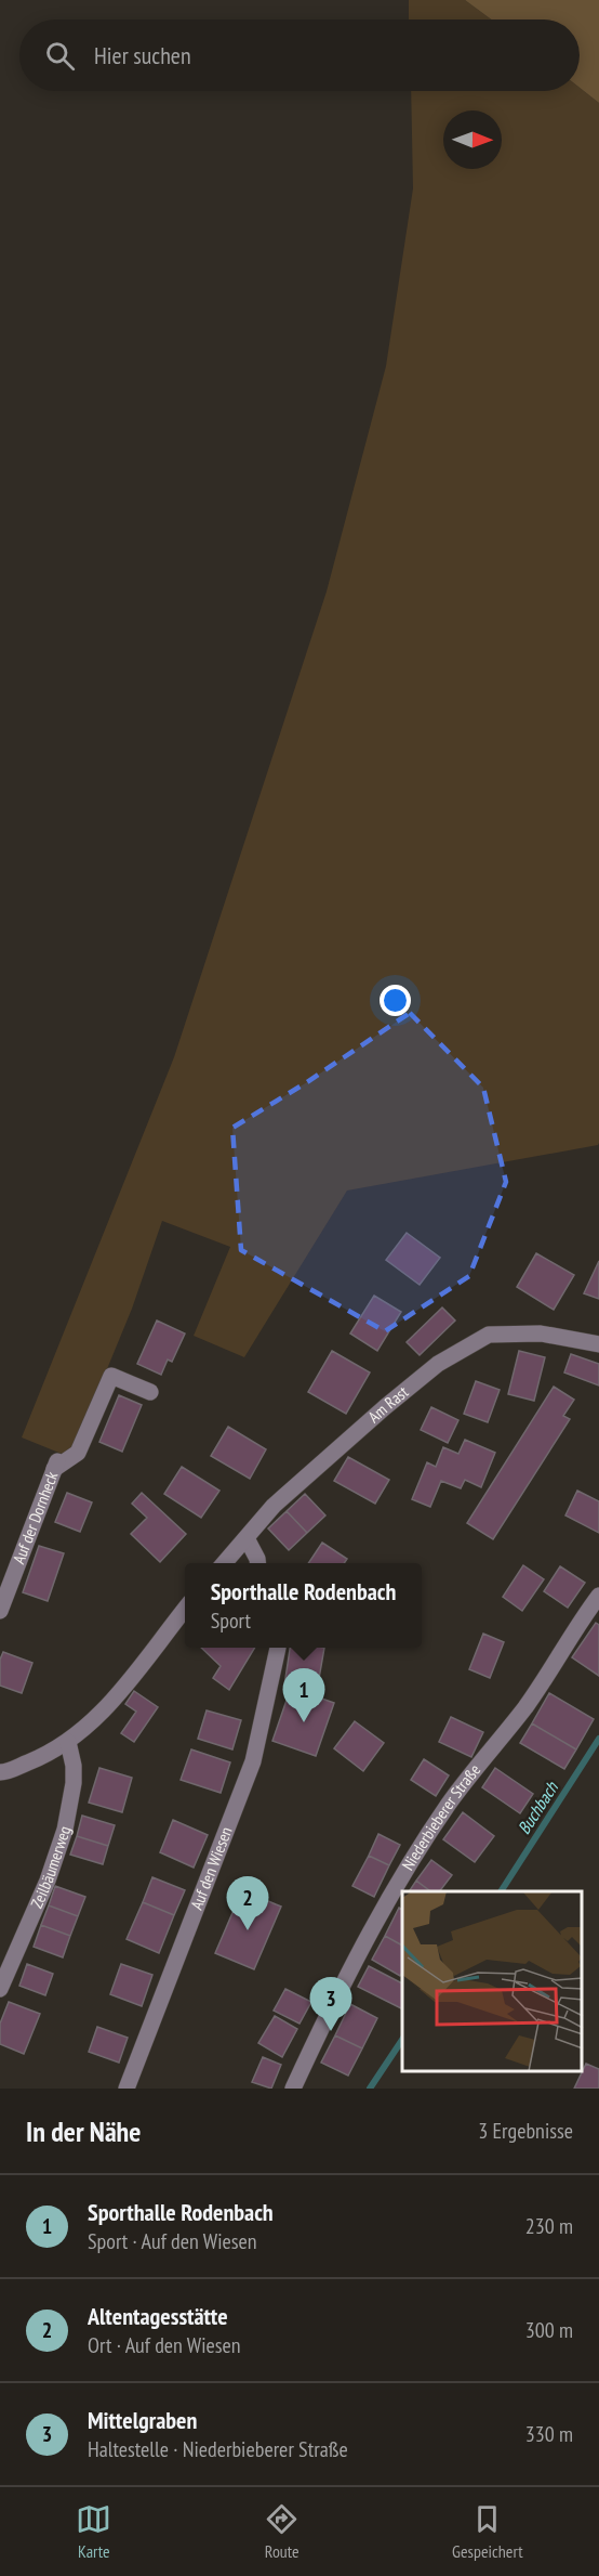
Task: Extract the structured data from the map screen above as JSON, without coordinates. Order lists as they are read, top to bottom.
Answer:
{
  "streets": {
    "street": [
      "Am Rast",
      "Auf der Dornheck",
      "Niederbieberer Straße",
      "Zeilbäumerweg",
      "Auf den Wiesen"
    ]
  },
  "water": ["Buchbach"],
  "north": "right",
  "page": {
    "search": "Hier suchen",
    "popup": ["Sporthalle Rodenbach", "Sport"],
    "pins": ["1", "2", "3"],
    "heading": ["In der Nähe", "3 Ergebnisse"],
    "list": [
      {
        "mark": "1",
        "name": "Sporthalle Rodenbach",
        "note": "Sport · Auf den Wiesen",
        "value": "230 m"
      },
      {
        "mark": "2",
        "name": "Altentagesstätte",
        "note": "Ort · Auf den Wiesen",
        "value": "300 m"
      },
      {
        "mark": "3",
        "name": "Mittelgraben",
        "note": "Haltestelle · Niederbieberer Straße",
        "value": "330 m"
      }
    ],
    "nav": ["Karte", "Route", "Gespeichert"]
  }
}
